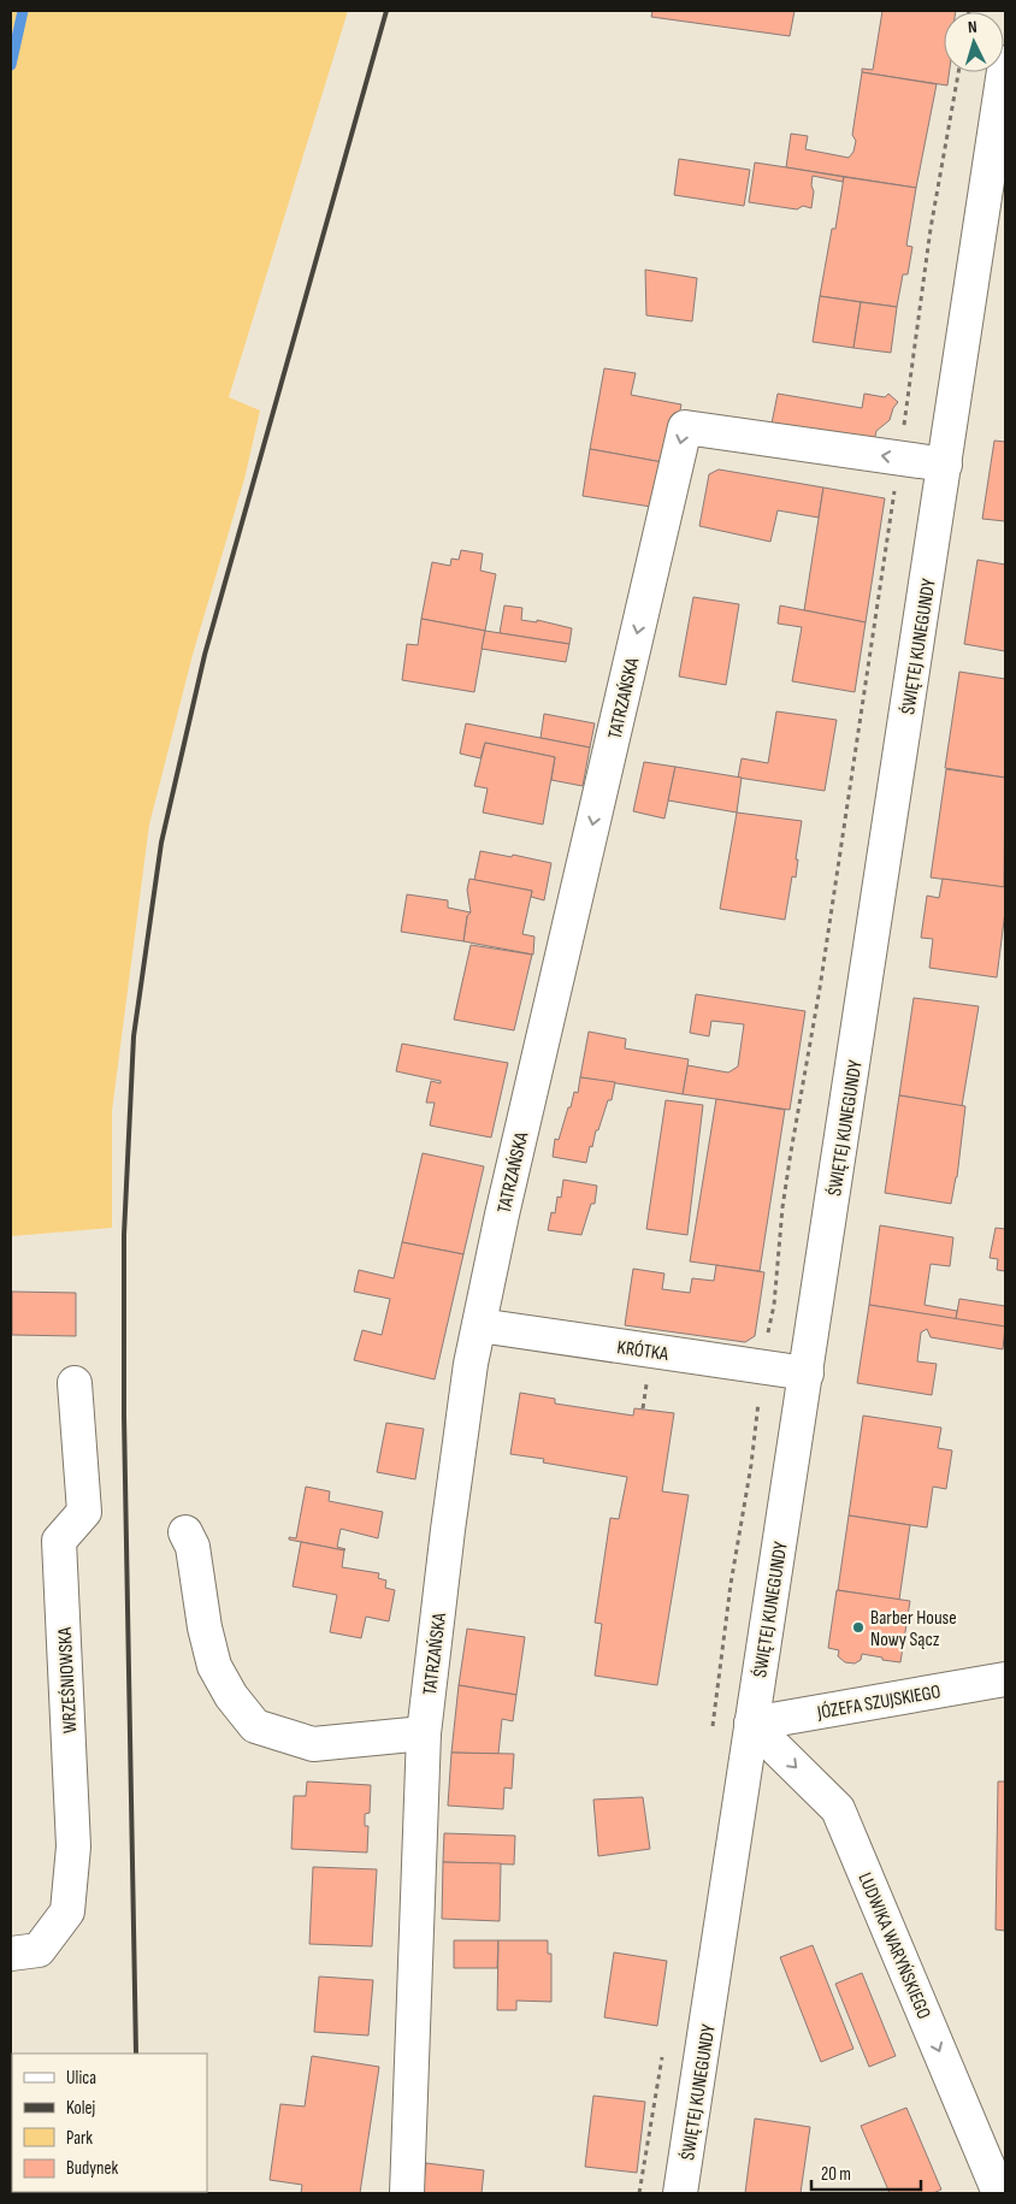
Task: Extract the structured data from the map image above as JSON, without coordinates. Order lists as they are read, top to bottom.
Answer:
{
  "streets": {
    "street": [
      "ŚWIĘTEJ KUNEGUNDY",
      "TATRZAŃSKA",
      "KRÓTKA",
      "WRZEŚNIOWSKA",
      "JÓZEFA SZUJSKIEGO",
      "LUDWIKA WARYŃSKIEGO"
    ]
  },
  "crossings": [
    ["ŚWIĘTEJ KUNEGUNDY", "TATRZAŃSKA"],
    ["ŚWIĘTEJ KUNEGUNDY", "KRÓTKA"],
    ["ŚWIĘTEJ KUNEGUNDY", "JÓZEFA SZUJSKIEGO"],
    ["ŚWIĘTEJ KUNEGUNDY", "LUDWIKA WARYŃSKIEGO"],
    ["TATRZAŃSKA", "KRÓTKA"],
    ["JÓZEFA SZUJSKIEGO", "LUDWIKA WARYŃSKIEGO"]
  ],
  "one_way": ["TATRZAŃSKA", "LUDWIKA WARYŃSKIEGO"],
  "places": ["Barber House Nowy Sącz"],
  "legend": [
    "Ulica",
    "Kolej",
    "Park",
    "Budynek"
  ],
  "scale_bar": "20 m",
  "north": "top"
}
